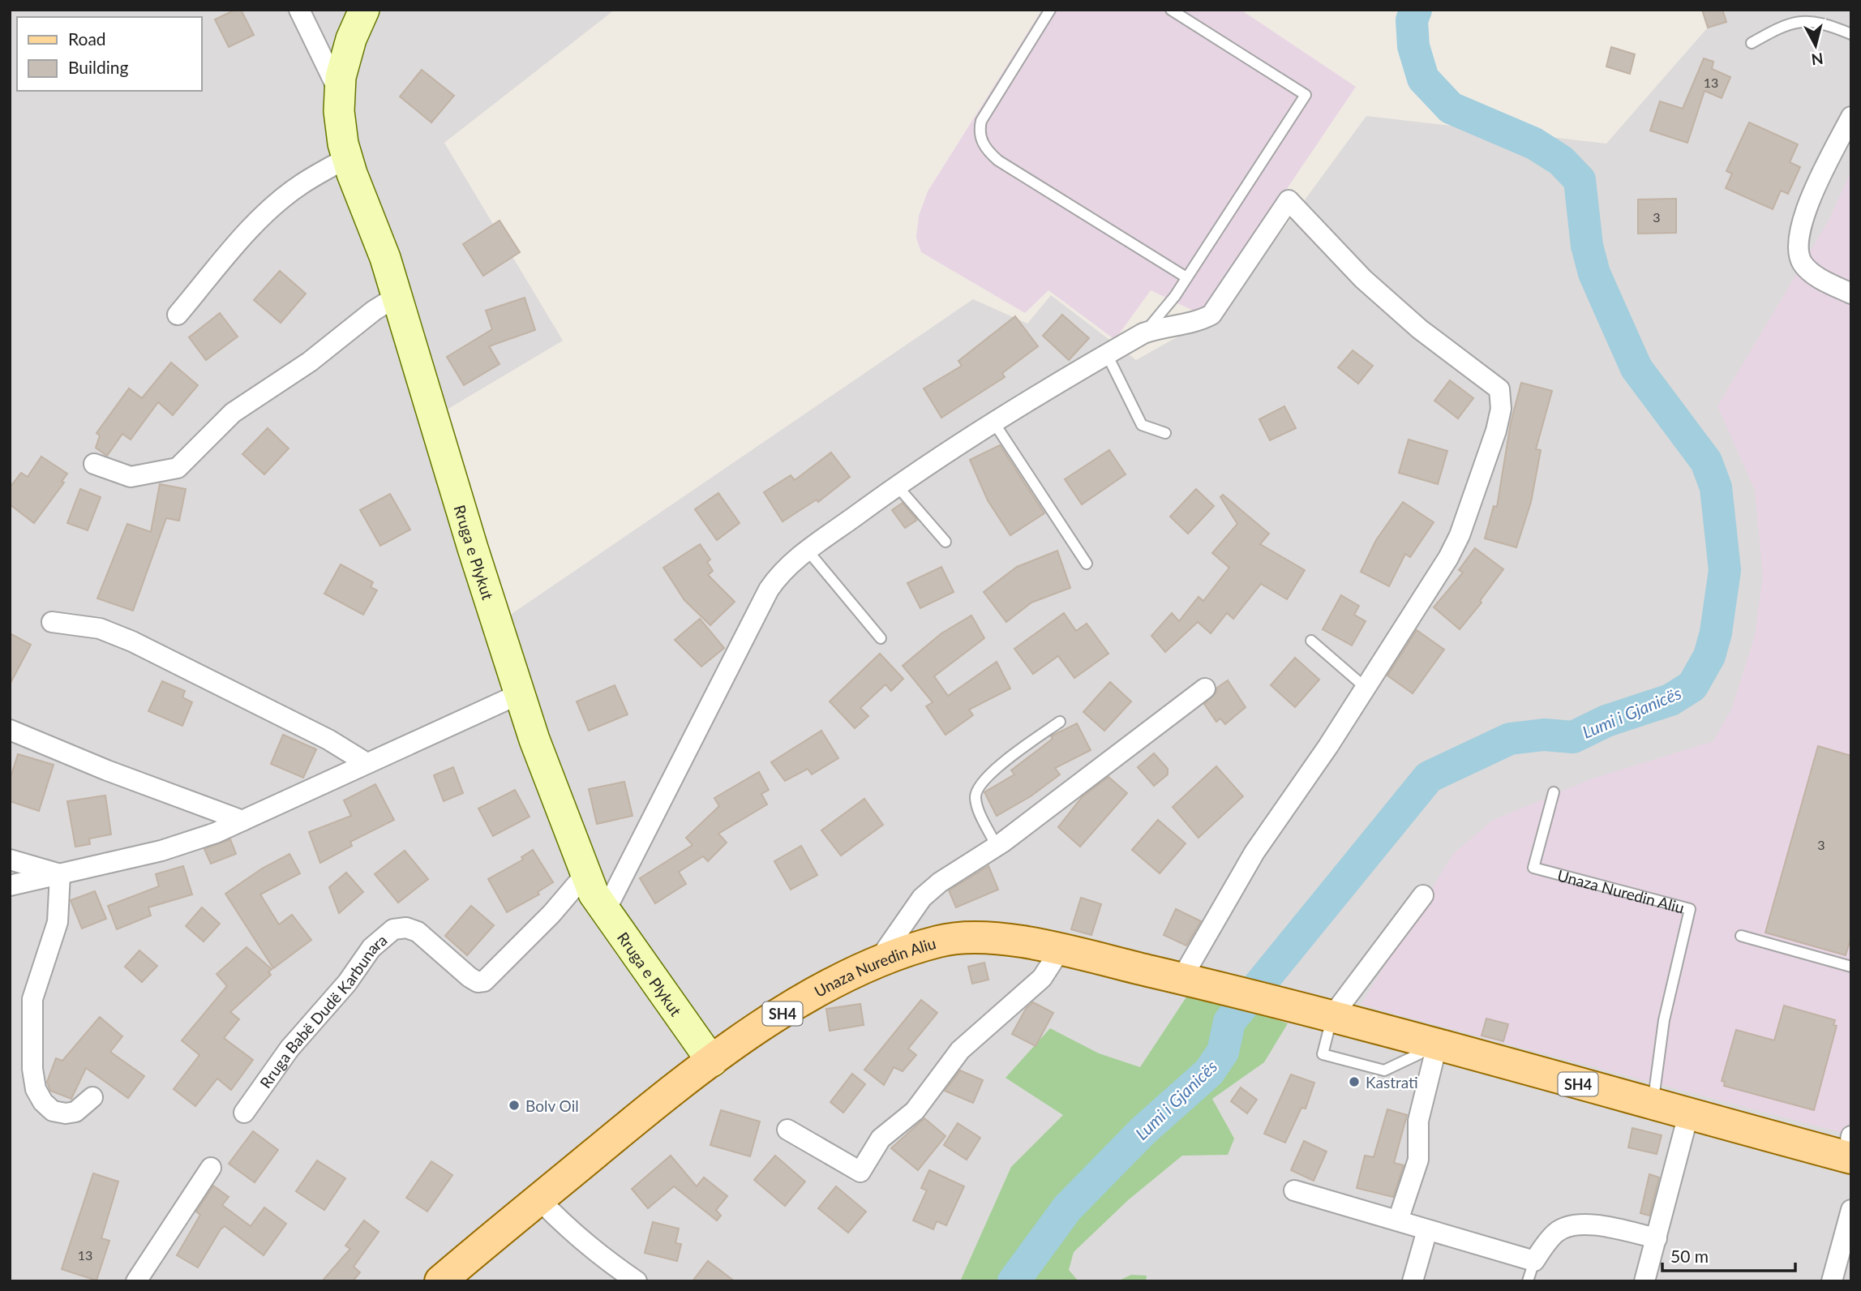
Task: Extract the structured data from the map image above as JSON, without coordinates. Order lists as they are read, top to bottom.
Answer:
{
  "streets": {
    "main road": ["Unaza Nuredin Aliu", "SH4"],
    "street": ["Rruga e Plykut", "Rruga Babë Dudë Karbunara"]
  },
  "crossings": [
    ["Rruga e Plykut", "Unaza Nuredin Aliu"],
    ["Rruga e Plykut", "Rruga Babë Dudë Karbunara"]
  ],
  "water": ["Lumi i Gjanicës"],
  "places": ["Kastrati", "Bolv Oil"],
  "house_numbers": [
    "13",
    "3",
    "3",
    "13"
  ],
  "legend": ["Road", "Building"],
  "scale_bar": "50 m",
  "north": "bottom"
}
